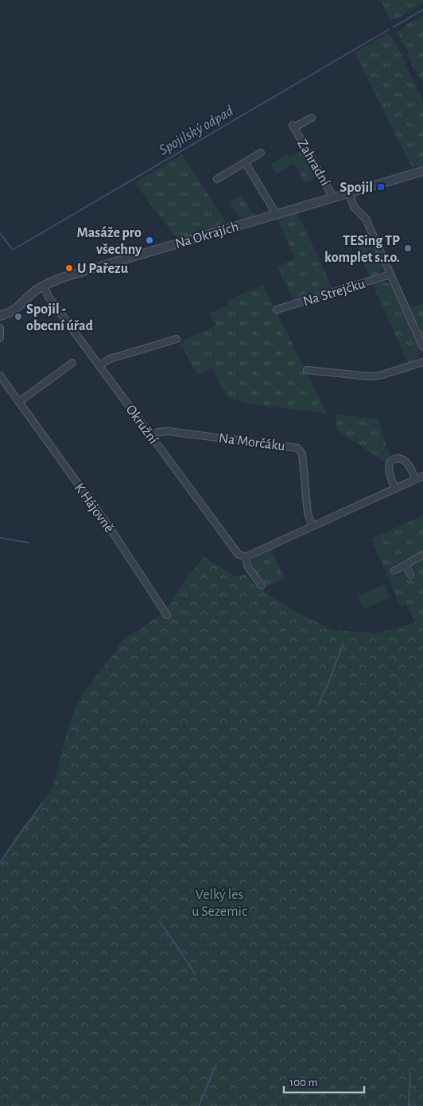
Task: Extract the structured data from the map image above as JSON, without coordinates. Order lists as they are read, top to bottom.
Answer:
{
  "streets": {
    "street": [
      "Zahradní",
      "Na Okrajích",
      "Na Strejčku",
      "Okružní",
      "Na Morčáku",
      "K Hájovně"
    ]
  },
  "crossings": [
    ["Zahradní", "Na Okrajích"],
    ["Na Okrajích", "Okružní"],
    ["Okružní", "Na Morčáku"]
  ],
  "water": ["Spojilský odpad"],
  "parks": ["Velký les u Sezemic"],
  "places": {
    "transit": ["Spojil"],
    "other": [
      "Masáže pro všechny",
      "TESing TP komplet s.r.o.",
      "U Pařezu",
      "Spojil - obecní úřad"
    ]
  },
  "scale_bar": "100 m"
}
